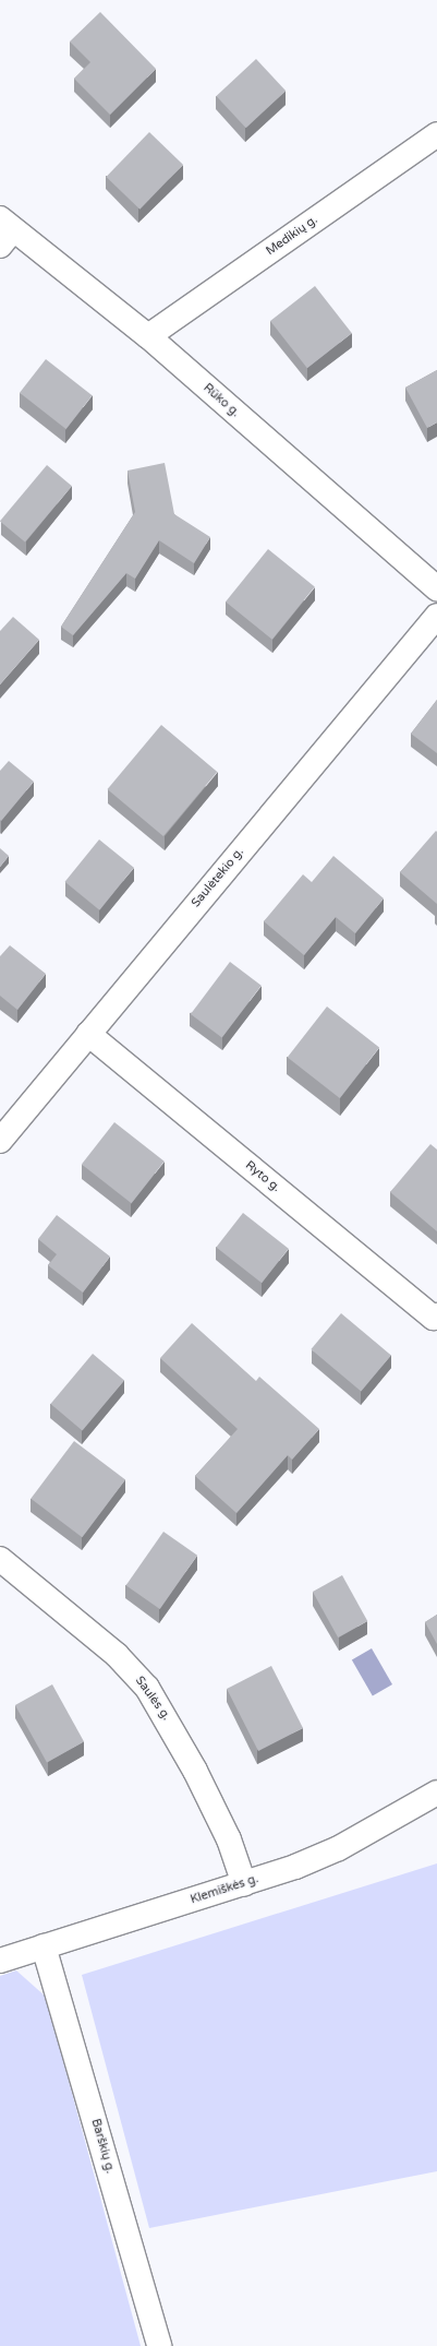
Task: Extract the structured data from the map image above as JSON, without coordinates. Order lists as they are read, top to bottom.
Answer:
{
  "streets": {
    "street": [
      "Medikių g.",
      "Rūko g.",
      "Saulėtekio g.",
      "Ryto g.",
      "Saulės g.",
      "Klemiškės g.",
      "Barškių g."
    ]
  },
  "crossings": [
    ["Medikių g.", "Rūko g."],
    ["Saulėtekio g.", "Ryto g."],
    ["Saulės g.", "Klemiškės g."],
    ["Klemiškės g.", "Barškių g."]
  ]
}
